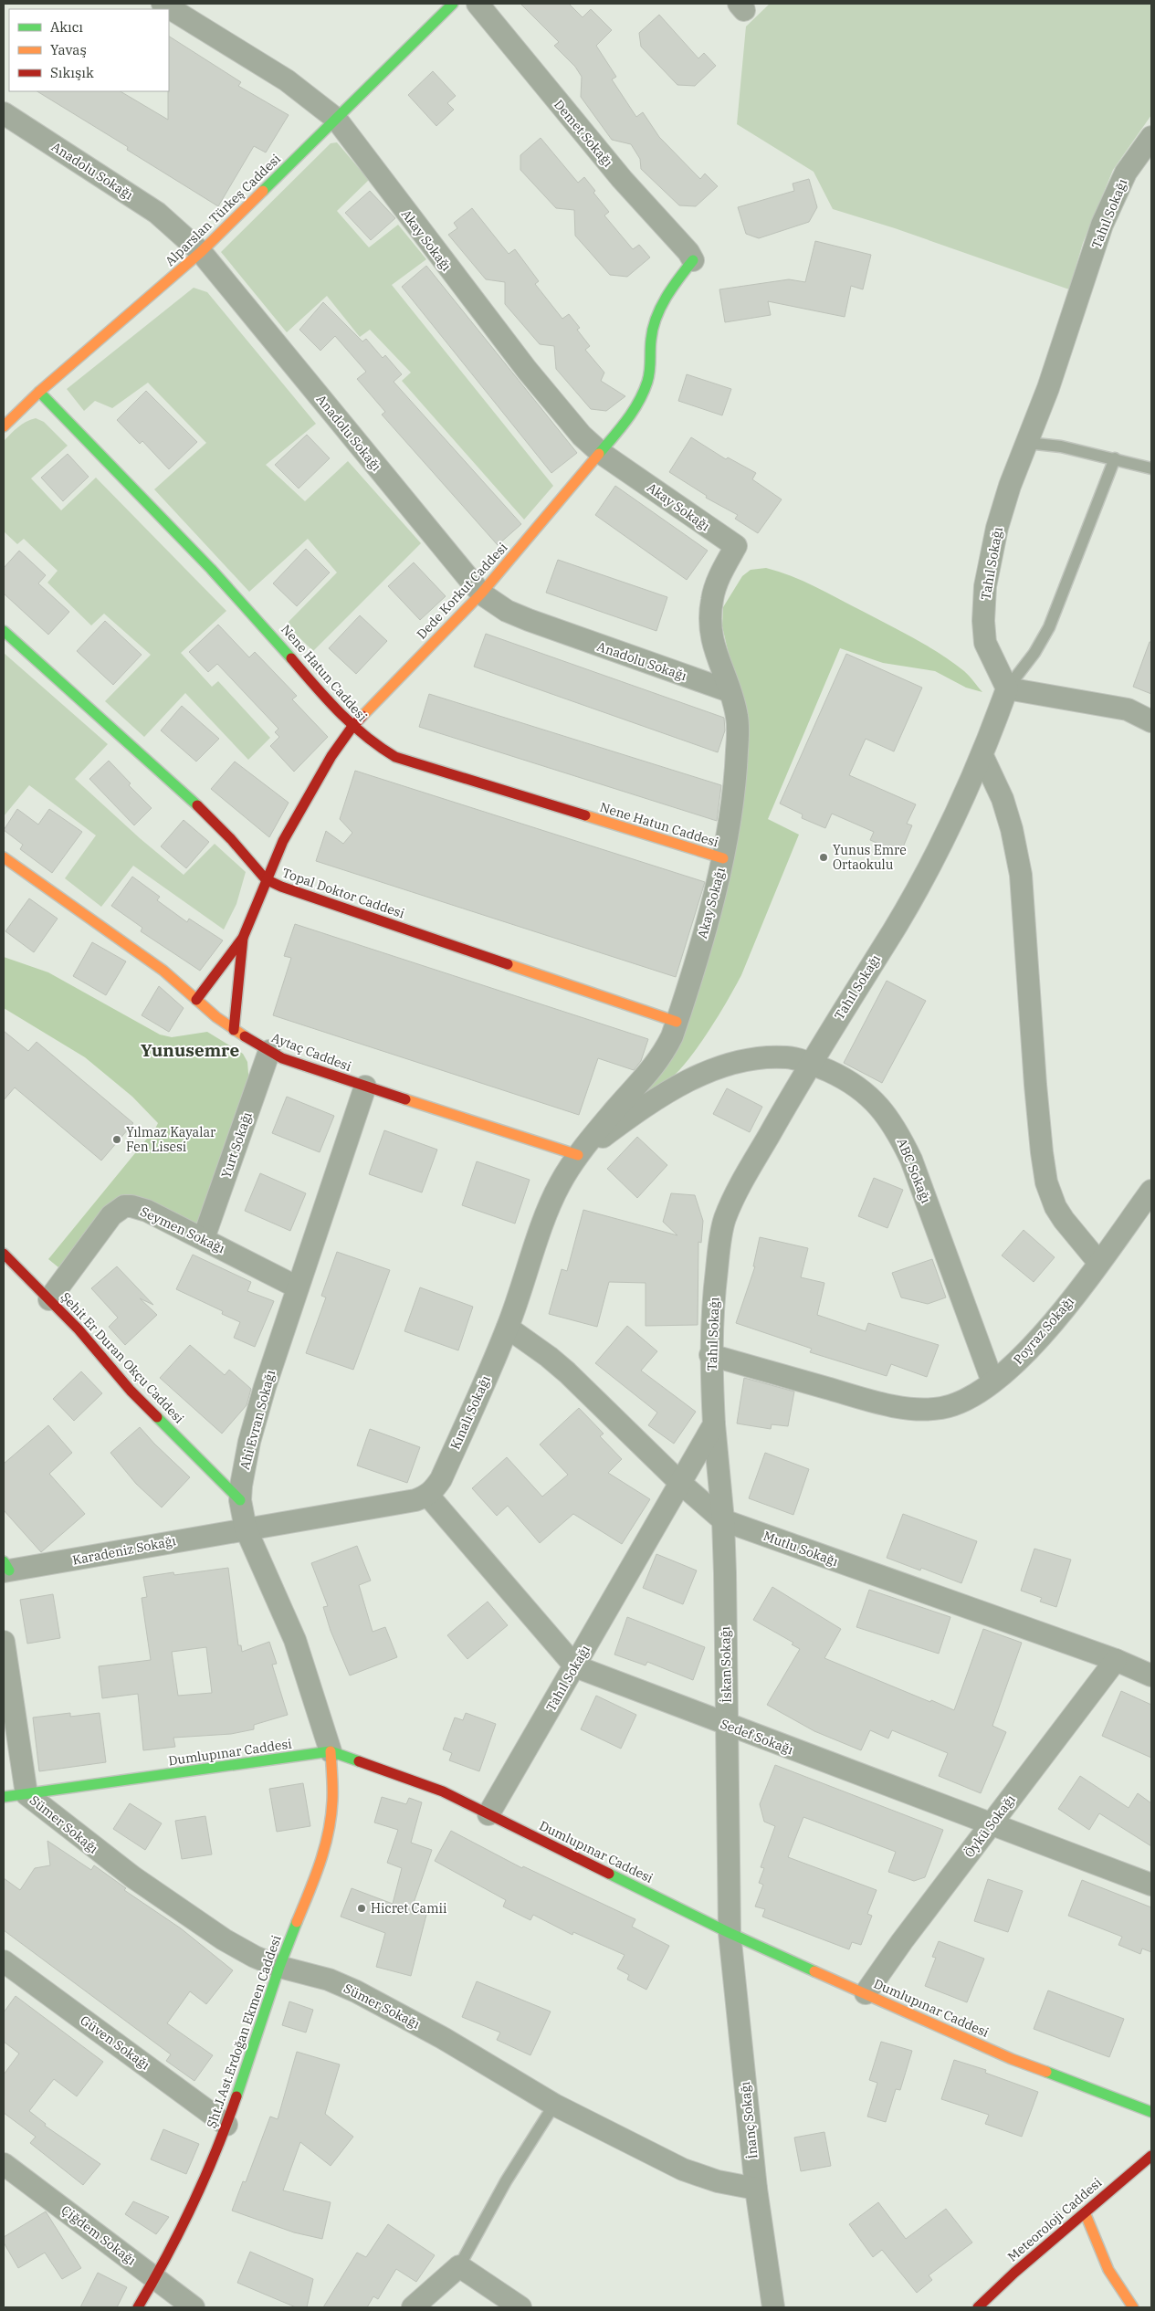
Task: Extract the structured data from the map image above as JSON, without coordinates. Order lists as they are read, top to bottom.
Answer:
{
  "streets": {
    "street": [
      "Demet Sokağı",
      "Anadolu Sokağı",
      "Alparslan Türkeş Caddesi",
      "Tahıl Sokağı",
      "Akay Sokağı",
      "Dede Korkut Caddesi",
      "Nene Hatun Caddesi",
      "Topal Doktor Caddesi",
      "Aytaç Caddesi",
      "Yurt Sokağı",
      "ABC Sokağı",
      "Seymen Sokağı",
      "Poyraz Sokağı",
      "Şehit Er Duran Okçu Caddesi",
      "Kınalı Sokağı",
      "Ahi Evran Sokağı",
      "Mutlu Sokağı",
      "Karadeniz Sokağı",
      "İskan Sokağı",
      "Sedef Sokağı",
      "Dumlupınar Caddesi",
      "Sümer Sokağı",
      "Öykü Sokağı",
      "Şht.J.Ast.Erdoğan Ekmen Caddesi",
      "Güven Sokağı",
      "İnanç Sokağı",
      "Meteoroloji Caddesi",
      "Çiğdem Sokağı"
    ]
  },
  "crossings": [
    ["Demet Sokağı", "Dede Korkut Caddesi"],
    ["Anadolu Sokağı", "Alparslan Türkeş Caddesi"],
    ["Anadolu Sokağı", "Akay Sokağı"],
    ["Anadolu Sokağı", "Dede Korkut Caddesi"],
    ["Alparslan Türkeş Caddesi", "Akay Sokağı"],
    ["Alparslan Türkeş Caddesi", "Nene Hatun Caddesi"],
    ["Tahıl Sokağı", "ABC Sokağı"],
    ["Tahıl Sokağı", "Poyraz Sokağı"],
    ["Tahıl Sokağı", "Mutlu Sokağı"],
    ["Tahıl Sokağı", "İskan Sokağı"],
    ["Tahıl Sokağı", "Sedef Sokağı"],
    ["Tahıl Sokağı", "Dumlupınar Caddesi"],
    ["Akay Sokağı", "Dede Korkut Caddesi"],
    ["Akay Sokağı", "Nene Hatun Caddesi"],
    ["Akay Sokağı", "Topal Doktor Caddesi"],
    ["Akay Sokağı", "Aytaç Caddesi"],
    ["Akay Sokağı", "ABC Sokağı"],
    ["Akay Sokağı", "Kınalı Sokağı"],
    ["Dede Korkut Caddesi", "Nene Hatun Caddesi"],
    ["Dede Korkut Caddesi", "Topal Doktor Caddesi"],
    ["Dede Korkut Caddesi", "Aytaç Caddesi"],
    ["Aytaç Caddesi", "Yurt Sokağı"],
    ["Aytaç Caddesi", "ABC Sokağı"],
    ["Aytaç Caddesi", "Kınalı Sokağı"],
    ["Aytaç Caddesi", "Ahi Evran Sokağı"],
    ["Yurt Sokağı", "Seymen Sokağı"],
    ["ABC Sokağı", "Poyraz Sokağı"],
    ["ABC Sokağı", "Kınalı Sokağı"],
    ["Seymen Sokağı", "Şehit Er Duran Okçu Caddesi"],
    ["Seymen Sokağı", "Ahi Evran Sokağı"],
    ["Şehit Er Duran Okçu Caddesi", "Ahi Evran Sokağı"],
    ["Kınalı Sokağı", "Mutlu Sokağı"],
    ["Kınalı Sokağı", "Sedef Sokağı"],
    ["Ahi Evran Sokağı", "Karadeniz Sokağı"],
    ["Ahi Evran Sokağı", "Dumlupınar Caddesi"],
    ["Ahi Evran Sokağı", "Şht.J.Ast.Erdoğan Ekmen Caddesi"],
    ["Mutlu Sokağı", "İskan Sokağı"],
    ["Mutlu Sokağı", "Öykü Sokağı"],
    ["İskan Sokağı", "Sedef Sokağı"],
    ["İskan Sokağı", "Dumlupınar Caddesi"],
    ["İskan Sokağı", "İnanç Sokağı"],
    ["Sedef Sokağı", "Öykü Sokağı"],
    ["Dumlupınar Caddesi", "Sümer Sokağı"],
    ["Dumlupınar Caddesi", "Öykü Sokağı"],
    ["Dumlupınar Caddesi", "Şht.J.Ast.Erdoğan Ekmen Caddesi"],
    ["Dumlupınar Caddesi", "İnanç Sokağı"],
    ["Sümer Sokağı", "Şht.J.Ast.Erdoğan Ekmen Caddesi"],
    ["Sümer Sokağı", "İnanç Sokağı"],
    ["Şht.J.Ast.Erdoğan Ekmen Caddesi", "Güven Sokağı"],
    ["Şht.J.Ast.Erdoğan Ekmen Caddesi", "Çiğdem Sokağı"]
  ],
  "districts": ["Yunusemre"],
  "places": ["Yunus Emre Ortaokulu", "Yılmaz Kayalar Fen Lisesi", "Hicret Camii"],
  "legend": ["Akıcı", "Yavaş", "Sıkışık"]
}
